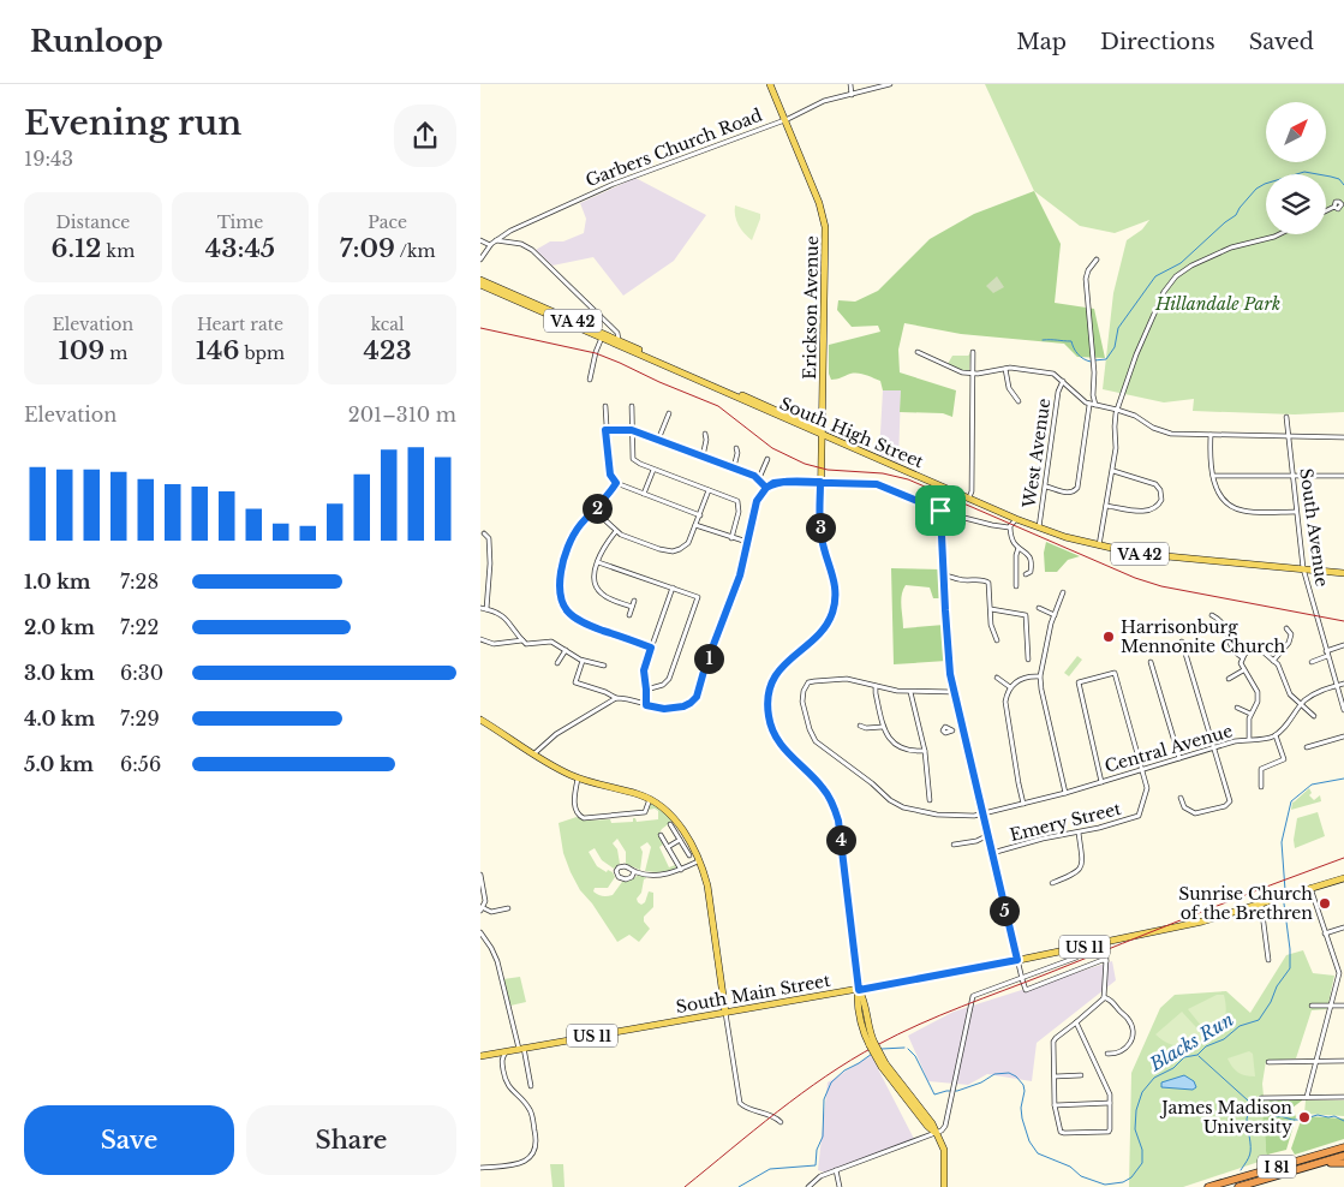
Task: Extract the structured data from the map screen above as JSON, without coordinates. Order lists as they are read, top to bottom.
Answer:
{
  "streets": {
    "highway": ["I 81"],
    "main road": [
      "Erickson Avenue",
      "VA 42",
      "South High Street",
      "US 11",
      "South Main Street"
    ],
    "street": [
      "Garbers Church Road",
      "West Avenue",
      "South Avenue",
      "Central Avenue",
      "Emery Street"
    ]
  },
  "crossings": [
    ["Garbers Church Road", "Erickson Avenue"],
    ["Erickson Avenue", "VA 42"],
    ["Erickson Avenue", "South High Street"],
    ["Erickson Avenue", "South Main Street"],
    ["VA 42", "South High Street"],
    ["South High Street", "West Avenue"],
    ["South High Street", "South Avenue"],
    ["Central Avenue", "Emery Street"]
  ],
  "water": ["Blacks Run"],
  "parks": ["Hillandale Park"],
  "places": ["Harrisonburg Mennonite Church", "Sunrise Church of the Brethren", "James Madison University"],
  "north": "top right",
  "page": {
    "header": "Runloop",
    "nav": ["Map", "Directions", "Saved"],
    "heading": ["Evening run", "19:43"],
    "stats": [
      ["Distance", "6.12 km"],
      ["Time", "43:45"],
      ["Pace", "7:09 /km"],
      ["Elevation", "109 m"],
      ["Heart rate", "146 bpm"],
      ["kcal", "423"]
    ],
    "chart": ["Elevation", "201–310 m"],
    "pins": [
      "2",
      "3",
      "1",
      "4",
      "5"
    ],
    "list": [
      {
        "name": "1.0 km",
        "note": "7:28"
      },
      {
        "name": "2.0 km",
        "note": "7:22"
      },
      {
        "name": "3.0 km",
        "note": "6:30"
      },
      {
        "name": "4.0 km",
        "note": "7:29"
      },
      {
        "name": "5.0 km",
        "note": "6:56"
      }
    ],
    "buttons": ["Save", "Share"]
  }
}
